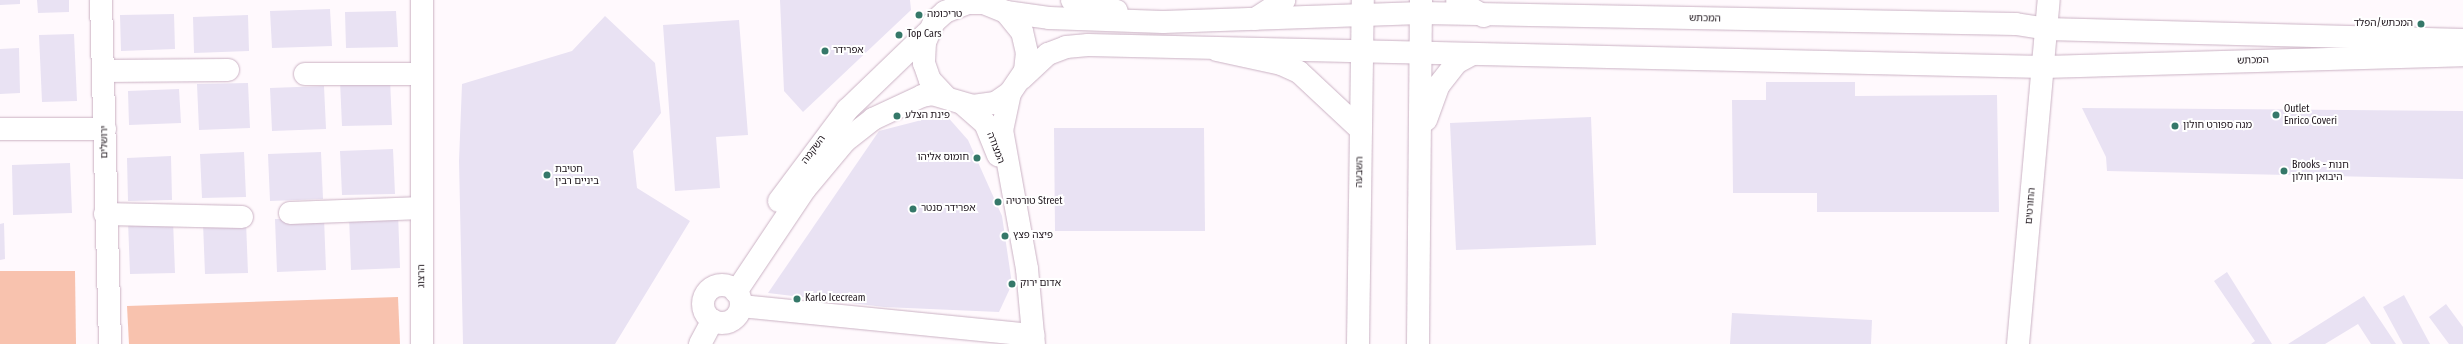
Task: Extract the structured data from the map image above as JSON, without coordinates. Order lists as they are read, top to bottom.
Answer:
{
  "streets": {
    "main road": [
      "המכתש",
      "ירושלים",
      "המצודה",
      "השקמה",
      "השבעה",
      "החורטים",
      "הרצוג"
    ]
  },
  "crossings": [
    ["המכתש", "השבעה"],
    ["המכתש", "החורטים"],
    ["המצודה", "השקמה"]
  ],
  "places": [
    "טריכומה",
    "המכתש/הפלד",
    "Top Cars",
    "אפרידר",
    "Outlet Enrico Coveri",
    "פינת הצלע",
    "מגה ספורט חולון",
    "חומוס אליהו",
    "Brooks - חנות היבואן חולון",
    "חטיבת ביניים רבין",
    "טורטיה Street",
    "אפרידר סנטר",
    "פיצה פצץ",
    "אדום ירוק",
    "Karlo Icecream"
  ]
}
